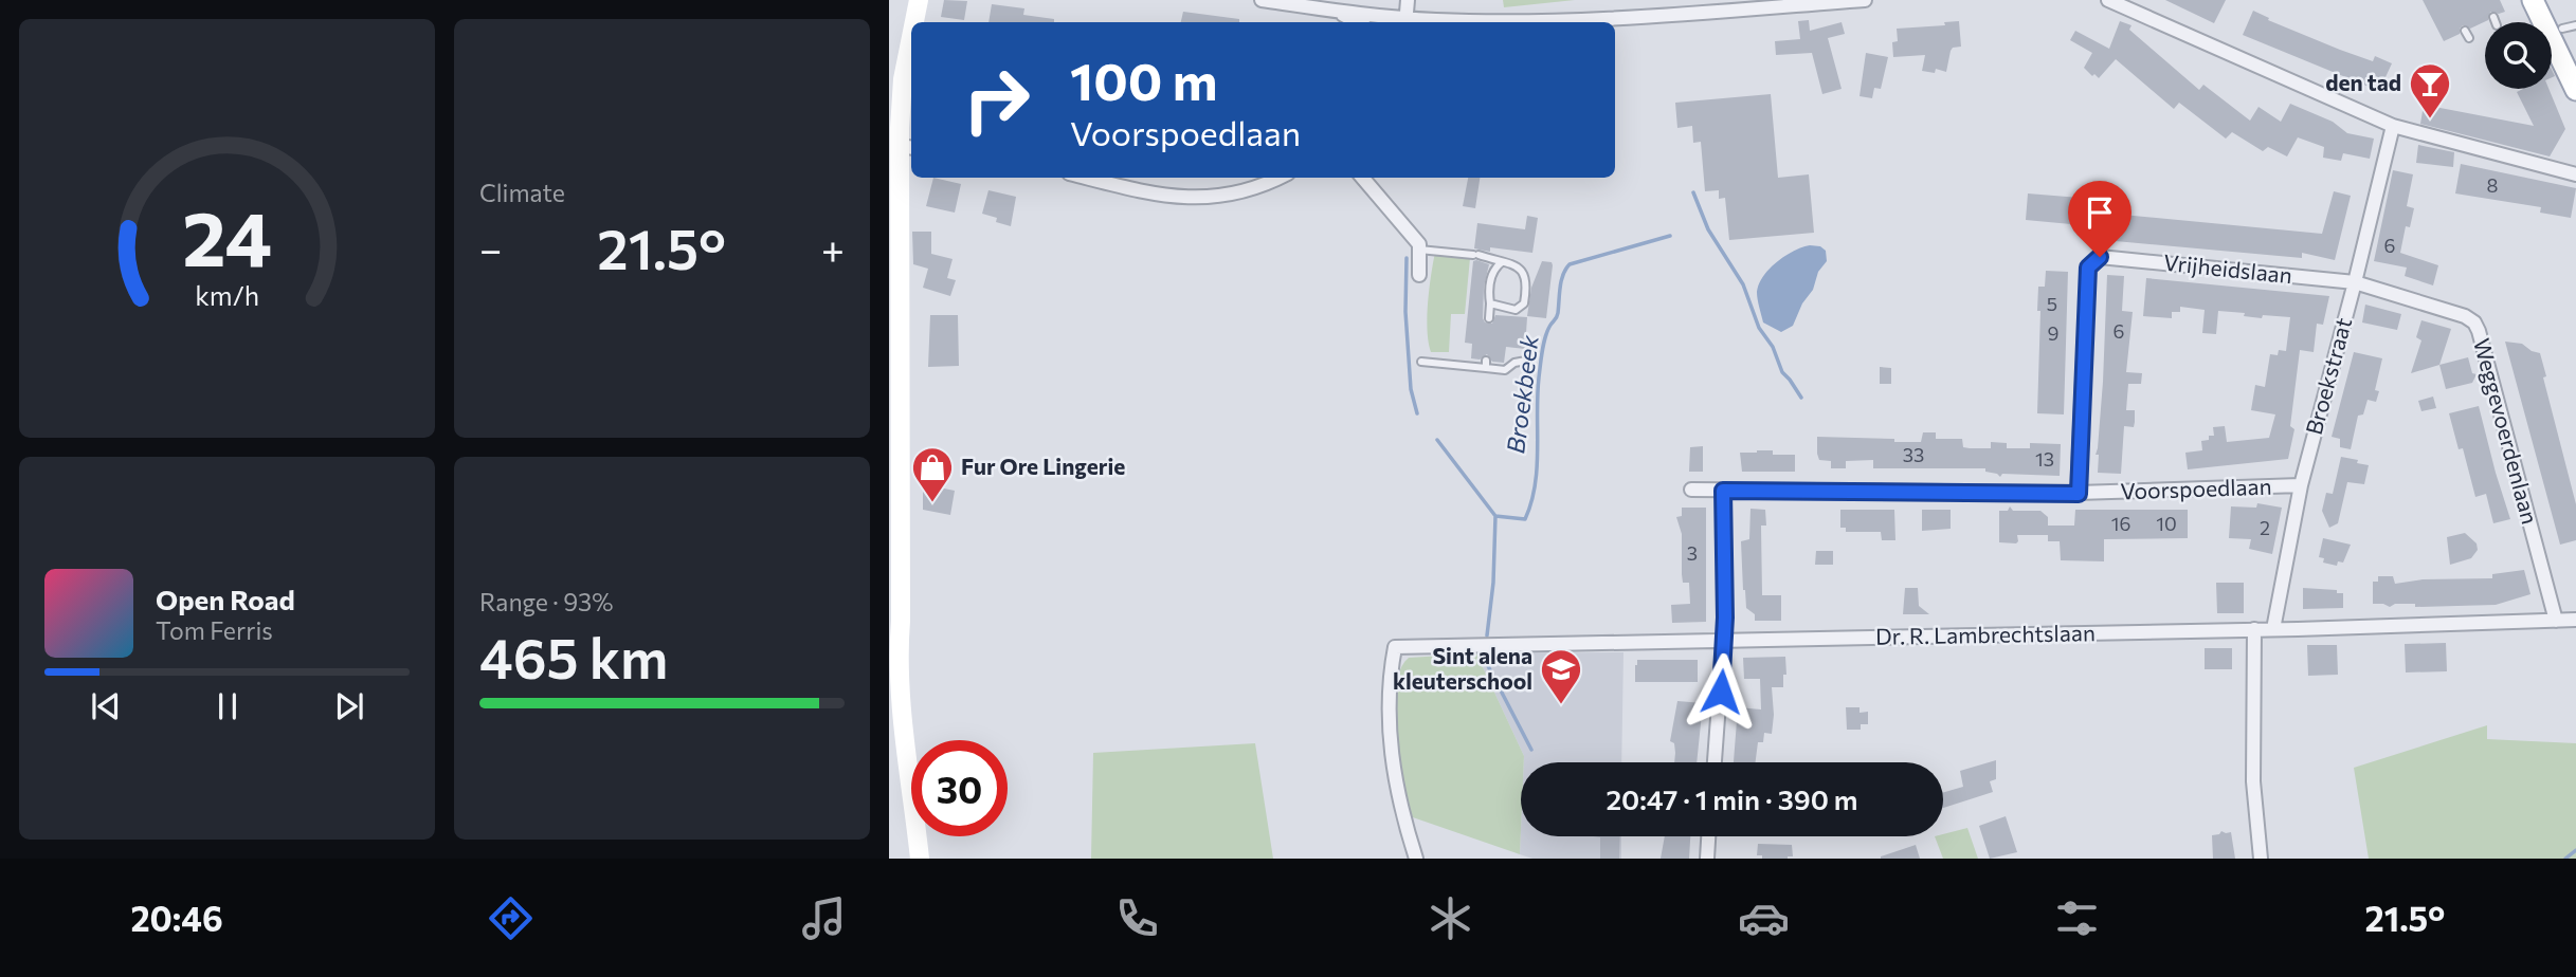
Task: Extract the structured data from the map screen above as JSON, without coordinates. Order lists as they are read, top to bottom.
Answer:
{
  "streets": {
    "street": [
      "Vrijheidslaan",
      "Broekstraat",
      "Weggevoerdenlaan",
      "Voorspoedlaan",
      "Dr. R. Lambrechtslaan"
    ]
  },
  "crossings": [
    ["Vrijheidslaan", "Broekstraat"],
    ["Vrijheidslaan", "Weggevoerdenlaan"],
    ["Vrijheidslaan", "Voorspoedlaan"],
    ["Broekstraat", "Weggevoerdenlaan"],
    ["Broekstraat", "Voorspoedlaan"],
    ["Broekstraat", "Dr. R. Lambrechtslaan"],
    ["Weggevoerdenlaan", "Dr. R. Lambrechtslaan"]
  ],
  "water": ["Broekbeek"],
  "places": {
    "bar": ["den tad"],
    "shop": ["Fur Ore Lingerie"],
    "school or university": ["Sint alena kleuterschool"]
  },
  "house_numbers": [
    "8",
    "6",
    "5",
    "6",
    "9",
    "33",
    "13",
    "16",
    "10",
    "2",
    "3"
  ],
  "page": {
    "tile": [
      "Climate",
      ["Range · 93%", "465 km"]
    ],
    "turn": ["100 m", "Voorspoedlaan"],
    "heat": ["−", "21.5°", "+"],
    "song": ["Open Road", "Tom Ferris"],
    "limit": "30",
    "trip": "20:47 · 1 min · 390 m",
    "tabs": ["20:46", "21.5°"],
    "gauge": ["24", "km/h"]
  }
}
